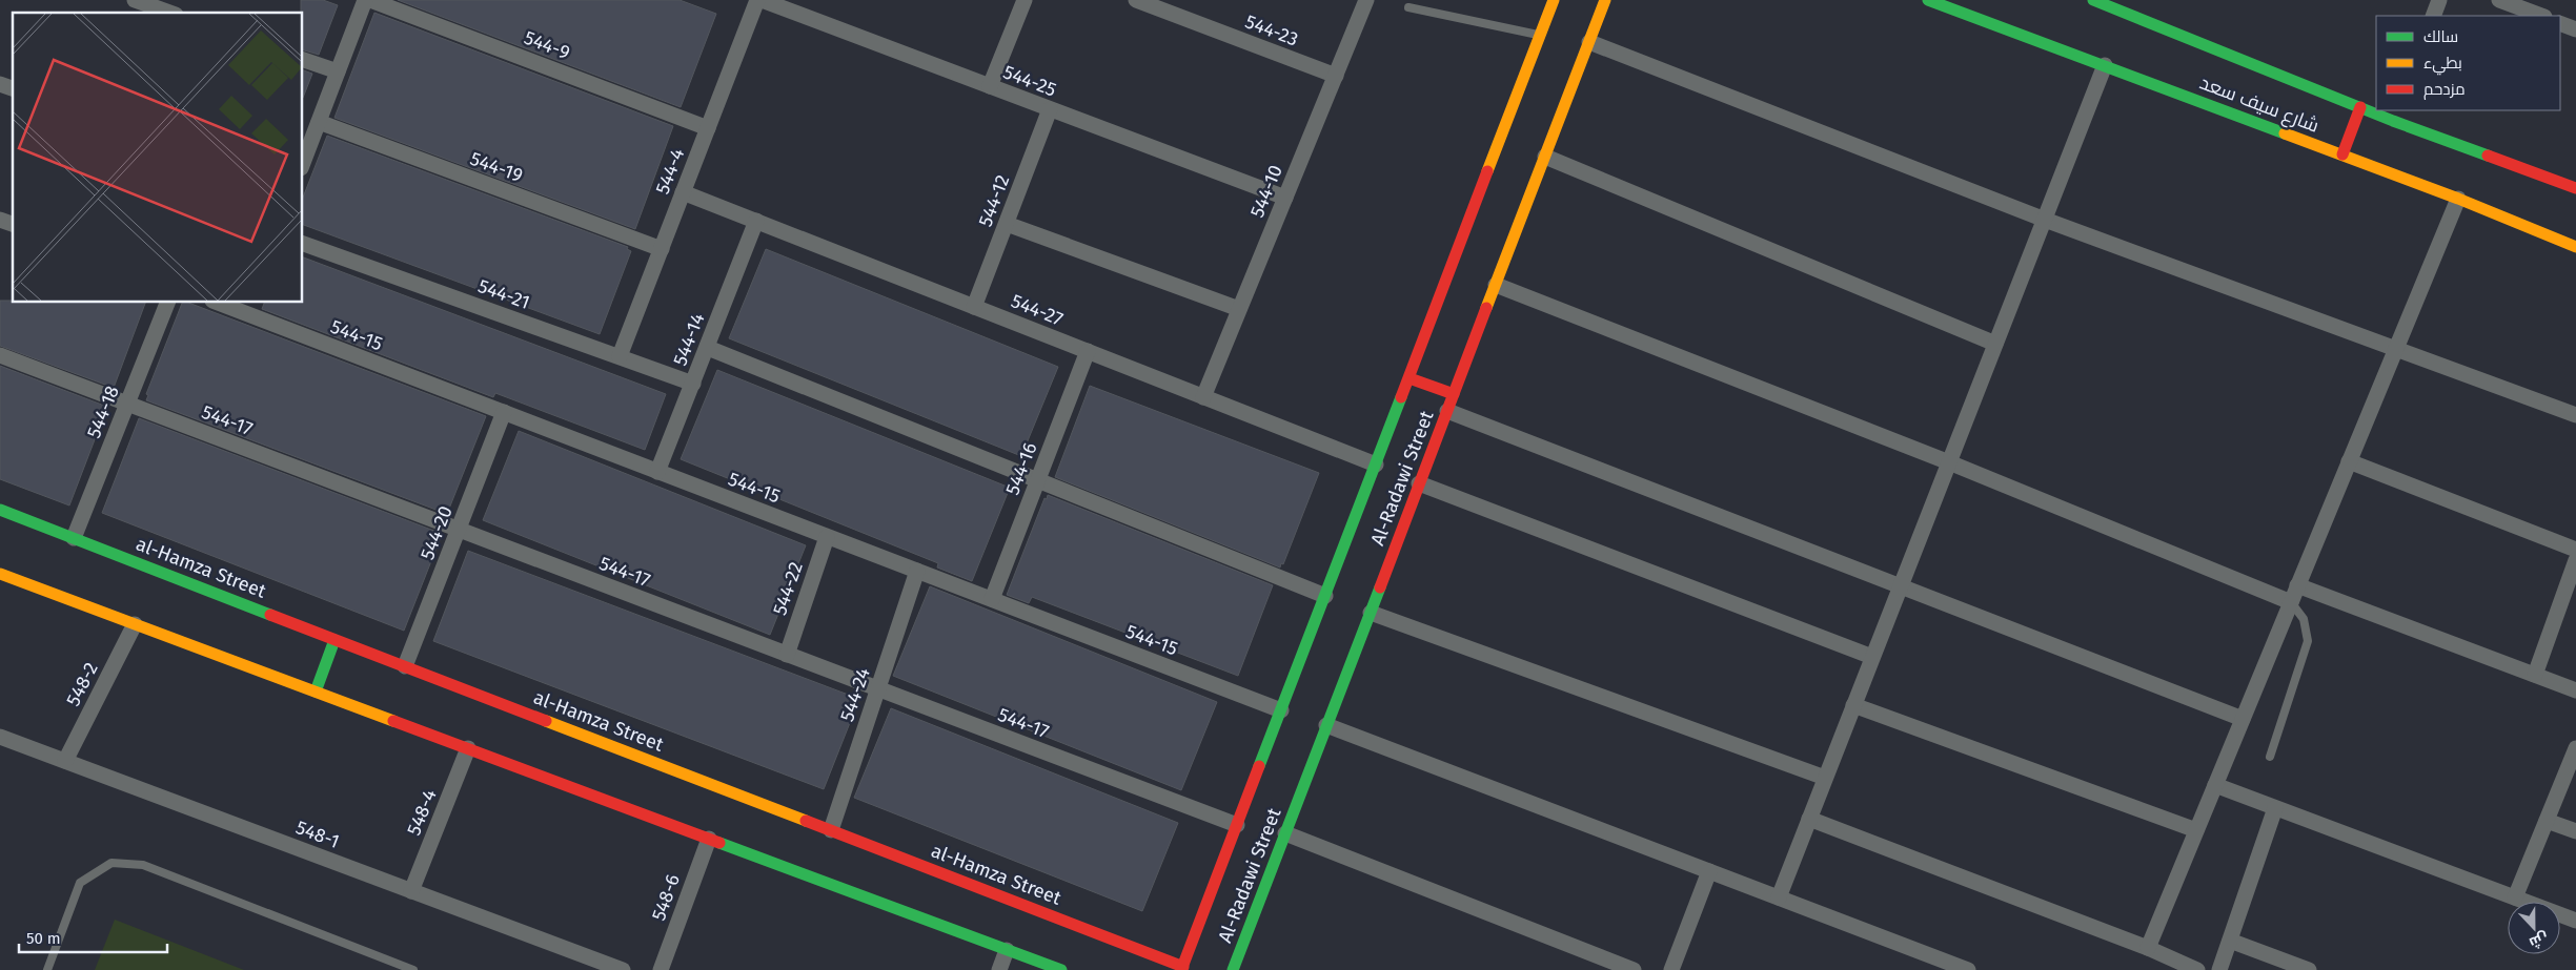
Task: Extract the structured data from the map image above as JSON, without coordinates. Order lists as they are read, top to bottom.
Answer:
{
  "streets": {
    "street": [
      "544-23",
      "544-9",
      "544-25",
      "شارع سيف سعد",
      "544-19",
      "544-4",
      "544-10",
      "544-12",
      "544-21",
      "544-27",
      "544-15",
      "544-14",
      "544-18",
      "544-17",
      "544-16",
      "Al-Radawi Street",
      "544-20",
      "al-Hamza Street",
      "544-22",
      "548-2",
      "544-24",
      "548-4",
      "548-1",
      "548-6"
    ]
  },
  "crossings": [
    ["544-23", "544-10"],
    ["544-9", "544-4"],
    ["544-25", "544-4"],
    ["544-25", "544-10"],
    ["544-25", "544-12"],
    ["544-19", "544-4"],
    ["544-4", "544-21"],
    ["544-4", "544-27"],
    ["544-10", "544-27"],
    ["544-12", "544-27"],
    ["544-21", "544-14"],
    ["544-27", "544-14"],
    ["544-27", "544-16"],
    ["544-27", "Al-Radawi Street"],
    ["544-15", "544-14"],
    ["544-15", "544-16"],
    ["544-15", "Al-Radawi Street"],
    ["544-15", "544-20"],
    ["544-15", "544-22"],
    ["544-15", "544-24"],
    ["544-18", "544-17"],
    ["544-18", "al-Hamza Street"],
    ["544-17", "Al-Radawi Street"],
    ["544-17", "544-20"],
    ["544-17", "544-22"],
    ["544-17", "544-24"],
    ["Al-Radawi Street", "al-Hamza Street"],
    ["544-20", "al-Hamza Street"],
    ["al-Hamza Street", "544-24"],
    ["548-2", "548-1"],
    ["548-4", "548-1"]
  ],
  "legend": ["سالك", "بطيء", "مزدحم"],
  "scale_bar": "50 m",
  "north": "bottom"
}
